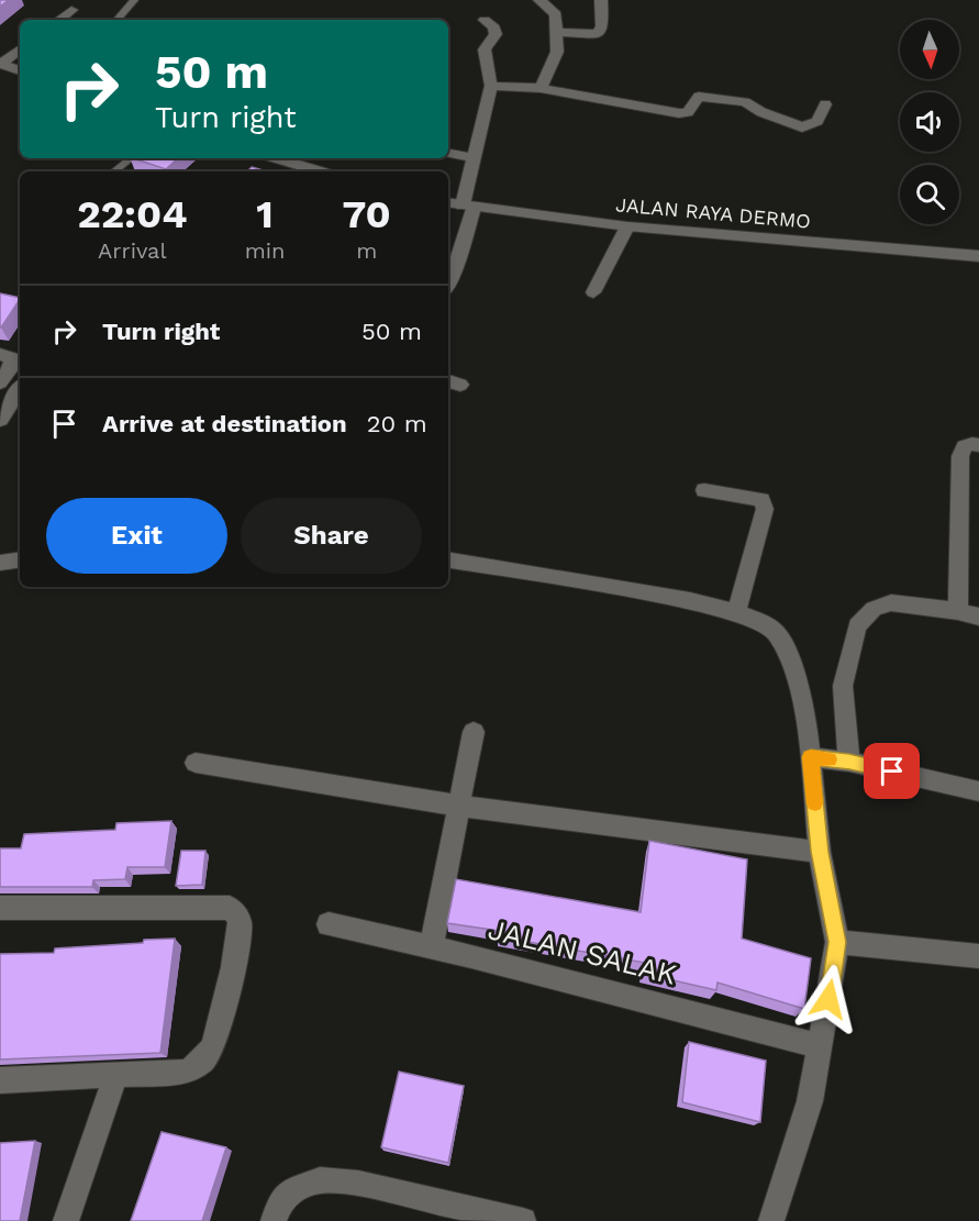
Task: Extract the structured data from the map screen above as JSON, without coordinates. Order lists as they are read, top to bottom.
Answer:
{
  "streets": {
    "street": ["JALAN RAYA DERMO", "JALAN SALAK"]
  },
  "north": "bottom",
  "page": {
    "turn": ["50 m", "Turn right"],
    "eta": [
      "22:04",
      "Arrival",
      "1",
      "min",
      "70",
      "m"
    ],
    "list": [
      {
        "name": "Turn right",
        "value": "50 m"
      },
      {
        "name": "Arrive at destination",
        "value": "20 m"
      }
    ],
    "buttons": ["Exit", "Share"]
  }
}
